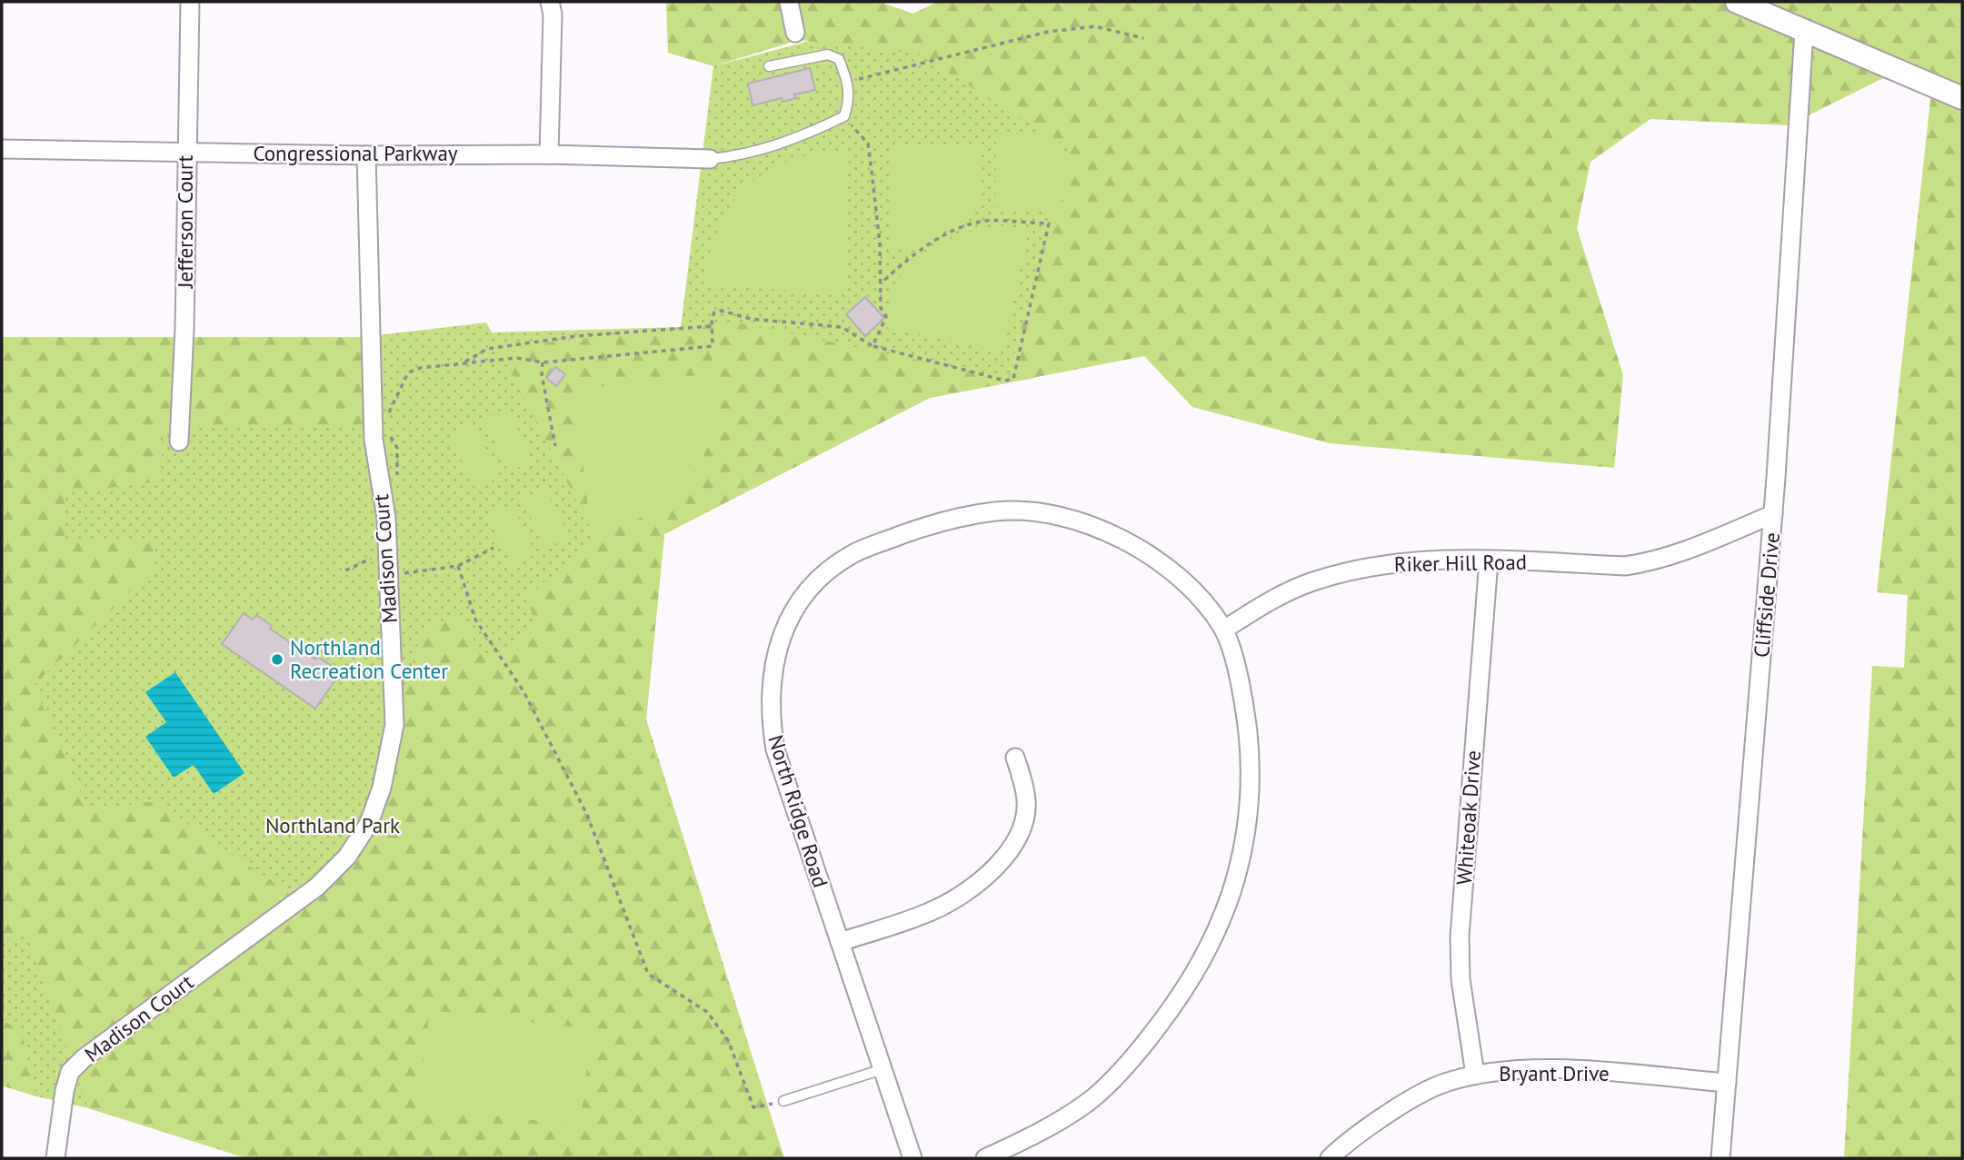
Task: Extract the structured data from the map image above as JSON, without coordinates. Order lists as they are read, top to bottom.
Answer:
{
  "streets": {
    "street": [
      "Congressional Parkway",
      "Jefferson Court",
      "Madison Court",
      "Riker Hill Road",
      "Cliffside Drive",
      "North Ridge Road",
      "Whiteoak Drive",
      "Bryant Drive"
    ]
  },
  "crossings": [
    ["Congressional Parkway", "Jefferson Court"],
    ["Congressional Parkway", "Madison Court"],
    ["Riker Hill Road", "Cliffside Drive"],
    ["Riker Hill Road", "North Ridge Road"],
    ["Riker Hill Road", "Whiteoak Drive"],
    ["Cliffside Drive", "Bryant Drive"],
    ["Whiteoak Drive", "Bryant Drive"]
  ],
  "parks": ["Northland Park"],
  "places": ["Northland Recreation Center"]
}
